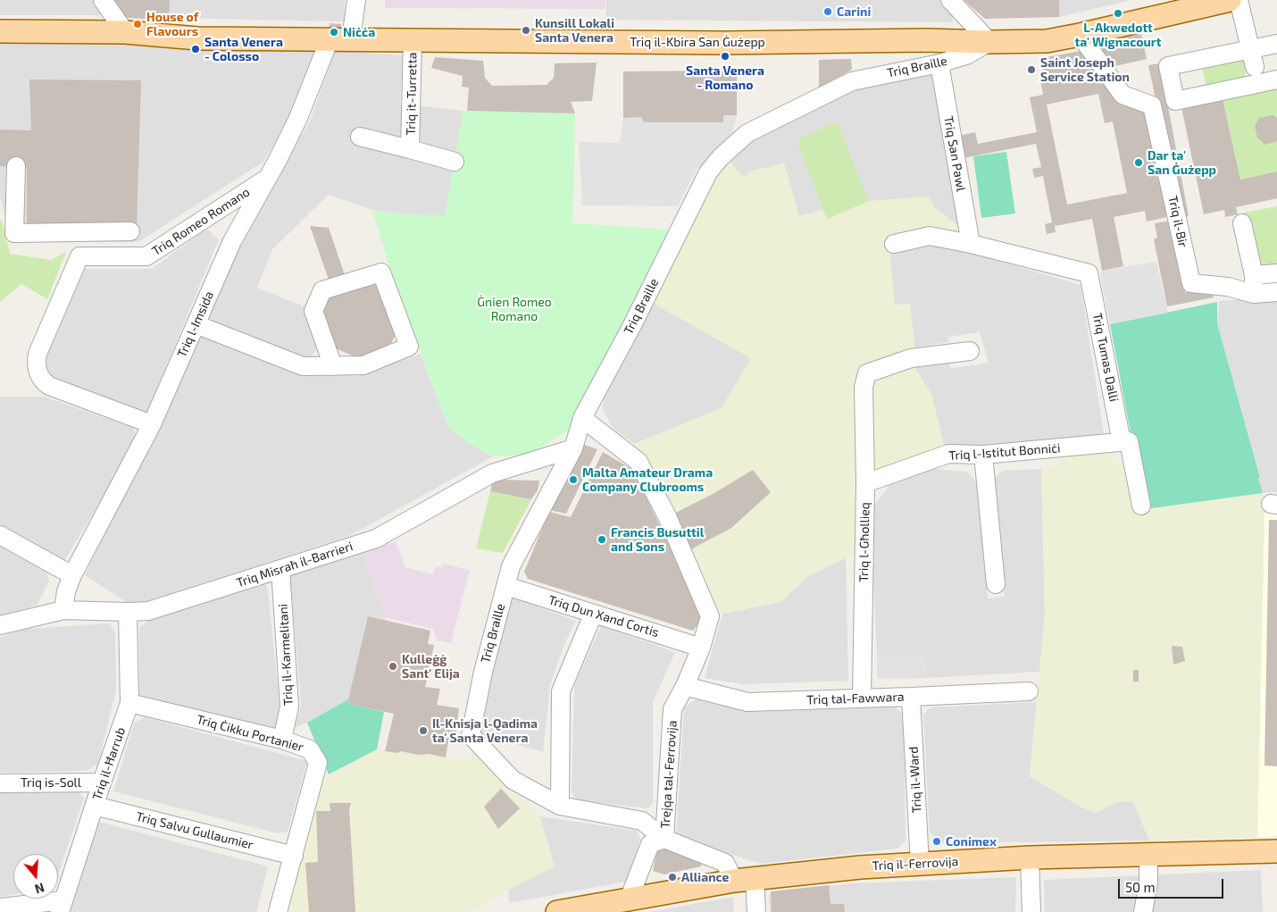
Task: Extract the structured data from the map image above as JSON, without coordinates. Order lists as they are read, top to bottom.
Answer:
{
  "streets": {
    "main road": ["Triq il-Kbira San Ġużepp", "Triq il-Ferrovija"],
    "street": [
      "Triq Braille",
      "Triq it-Turretta",
      "Triq San Pawl",
      "Triq Romeo Romano",
      "Triq il-Bir",
      "Triq l-Imsida",
      "Triq Tumas Dalli",
      "Triq l-Istitut Bonniċi",
      "Triq l-Għollieq",
      "Triq Misraħ il-Barrieri",
      "Triq Dun Xand Cortis",
      "Triq il-Karmelitani",
      "Triq tal-Fawwara",
      "Triq Ċikku Portanier",
      "Triq il-Ħarrub",
      "Trejqa tal-Ferrovija",
      "Triq il-Ward",
      "Triq is-Soll",
      "Triq Salvu Gullaumier"
    ]
  },
  "crossings": [
    ["Triq il-Kbira San Ġużepp", "Triq Braille"],
    ["Triq il-Kbira San Ġużepp", "Triq it-Turretta"],
    ["Triq il-Kbira San Ġużepp", "Triq il-Bir"],
    ["Triq il-Kbira San Ġużepp", "Triq l-Imsida"],
    ["Triq Braille", "Triq San Pawl"],
    ["Triq Braille", "Triq Misraħ il-Barrieri"],
    ["Triq Braille", "Triq Dun Xand Cortis"],
    ["Triq Braille", "Trejqa tal-Ferrovija"],
    ["Triq San Pawl", "Triq Tumas Dalli"],
    ["Triq Romeo Romano", "Triq l-Imsida"],
    ["Triq l-Imsida", "Triq Misraħ il-Barrieri"],
    ["Triq Tumas Dalli", "Triq l-Istitut Bonniċi"],
    ["Triq l-Istitut Bonniċi", "Triq l-Għollieq"],
    ["Triq l-Għollieq", "Triq tal-Fawwara"],
    ["Triq Misraħ il-Barrieri", "Triq il-Karmelitani"],
    ["Triq Misraħ il-Barrieri", "Triq il-Ħarrub"],
    ["Triq Dun Xand Cortis", "Trejqa tal-Ferrovija"],
    ["Triq il-Karmelitani", "Triq Ċikku Portanier"],
    ["Triq tal-Fawwara", "Trejqa tal-Ferrovija"],
    ["Triq tal-Fawwara", "Triq il-Ward"],
    ["Triq Ċikku Portanier", "Triq il-Ħarrub"],
    ["Triq Ċikku Portanier", "Triq Salvu Gullaumier"],
    ["Triq il-Ħarrub", "Triq is-Soll"],
    ["Triq il-Ħarrub", "Triq Salvu Gullaumier"],
    ["Trejqa tal-Ferrovija", "Triq il-Ferrovija"],
    ["Triq il-Ward", "Triq il-Ferrovija"]
  ],
  "parks": ["Ġnien Romeo Romano"],
  "places": [
    "Carini",
    "L-Akwedott ta' Wignacourt",
    "House of Flavours",
    "Kunsill Lokali Santa Venera",
    "Niċċa",
    "Santa Venera - Colosso",
    "Santa Venera - Romano",
    "Saint Joseph Service Station",
    "Dar ta' San Ġużepp",
    "Malta Amateur Drama Company Clubrooms",
    "Francis Busuttil and Sons",
    "Kulleġġ Sant' Elija",
    "Il-Knisja l-Qadima ta' Santa Venera",
    "Conimex",
    "Alliance"
  ],
  "scale_bar": "50 m",
  "north": "bottom"
}
